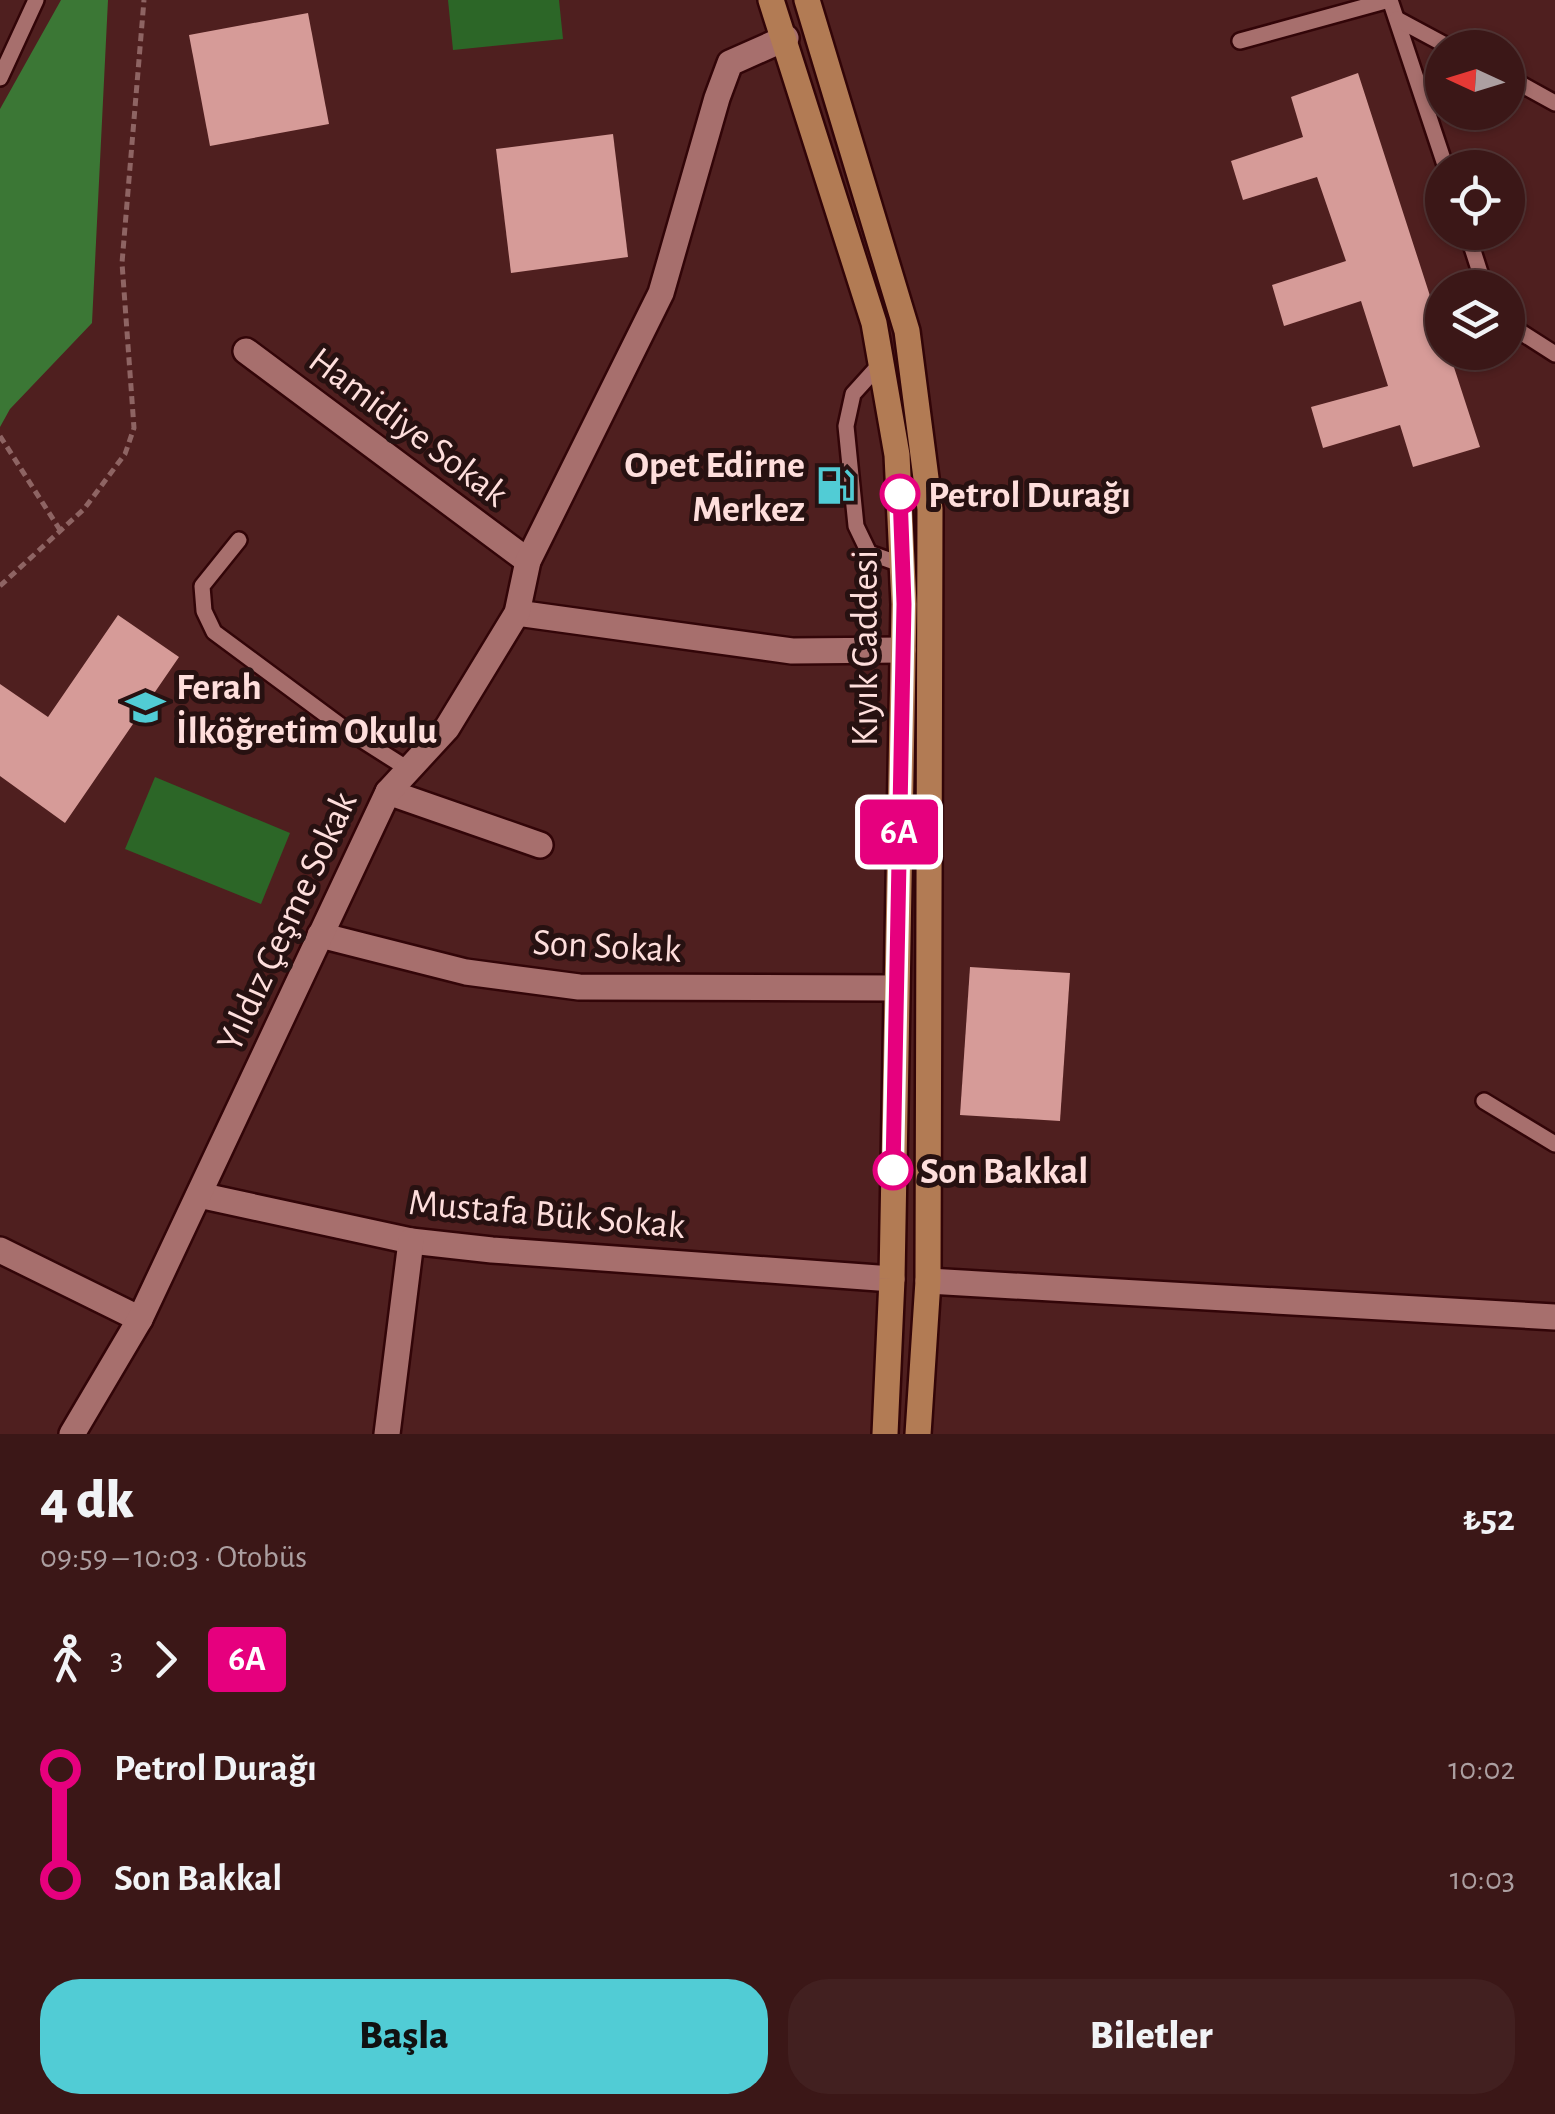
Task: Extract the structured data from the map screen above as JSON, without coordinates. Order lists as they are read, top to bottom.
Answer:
{
  "streets": {
    "main road": ["Kıyık Caddesi"],
    "street": [
      "Hamidiye Sokak",
      "Yıldız Çeşme Sokak",
      "Son Sokak",
      "Mustafa Bük Sokak"
    ]
  },
  "crossings": [
    ["Hamidiye Sokak", "Yıldız Çeşme Sokak"],
    ["Kıyık Caddesi", "Yıldız Çeşme Sokak"],
    ["Kıyık Caddesi", "Son Sokak"],
    ["Kıyık Caddesi", "Mustafa Bük Sokak"],
    ["Yıldız Çeşme Sokak", "Son Sokak"],
    ["Yıldız Çeşme Sokak", "Mustafa Bük Sokak"]
  ],
  "places": {
    "fuel station": ["Opet Edirne Merkez"],
    "other": ["Petrol Durağı", "Son Bakkal"],
    "school or university": ["Ferah İlköğretim Okulu"]
  },
  "lines": ["bus line 6A"],
  "north": "left",
  "page": {
    "on_map": "6A",
    "heading": ["4 dk", "09:59 – 10:03 · Otobüs", "₺52"],
    "legs": ["3", "6A"],
    "list": [
      {
        "name": "Petrol Durağı",
        "value": "10:02"
      },
      {
        "name": "Son Bakkal",
        "value": "10:03"
      }
    ],
    "buttons": ["Başla", "Biletler"]
  }
}
